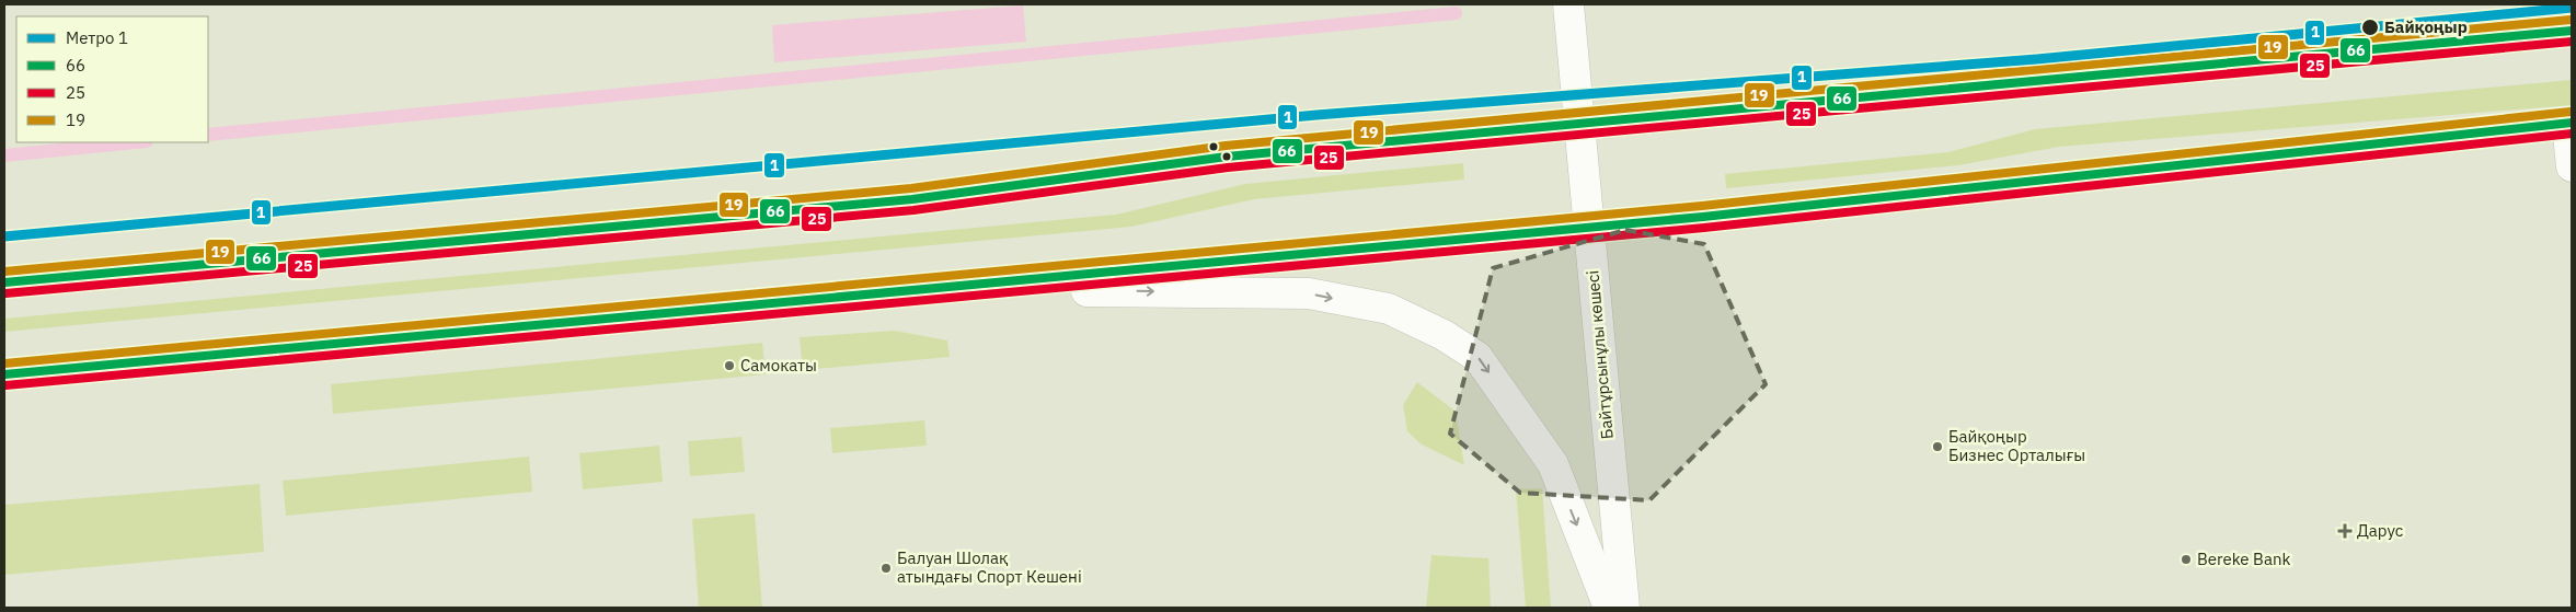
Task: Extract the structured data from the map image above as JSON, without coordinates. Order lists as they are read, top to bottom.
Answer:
{
  "streets": {
    "main road": ["Байтұрсынұлы көшесі"]
  },
  "places": {
    "other": [
      "Байқоңыр",
      "Самокаты",
      "Байқоңыр Бизнес Орталығы",
      "Bereke Bank",
      "Балуан Шолақ атындағы Спорт Кешені"
    ],
    "health": ["Дарус"]
  },
  "lines": [
    "metro line 1",
    "transit line 19",
    "transit line 66",
    "transit line 25"
  ],
  "legend": [
    "Метро 1",
    "66",
    "25",
    "19"
  ]
}
